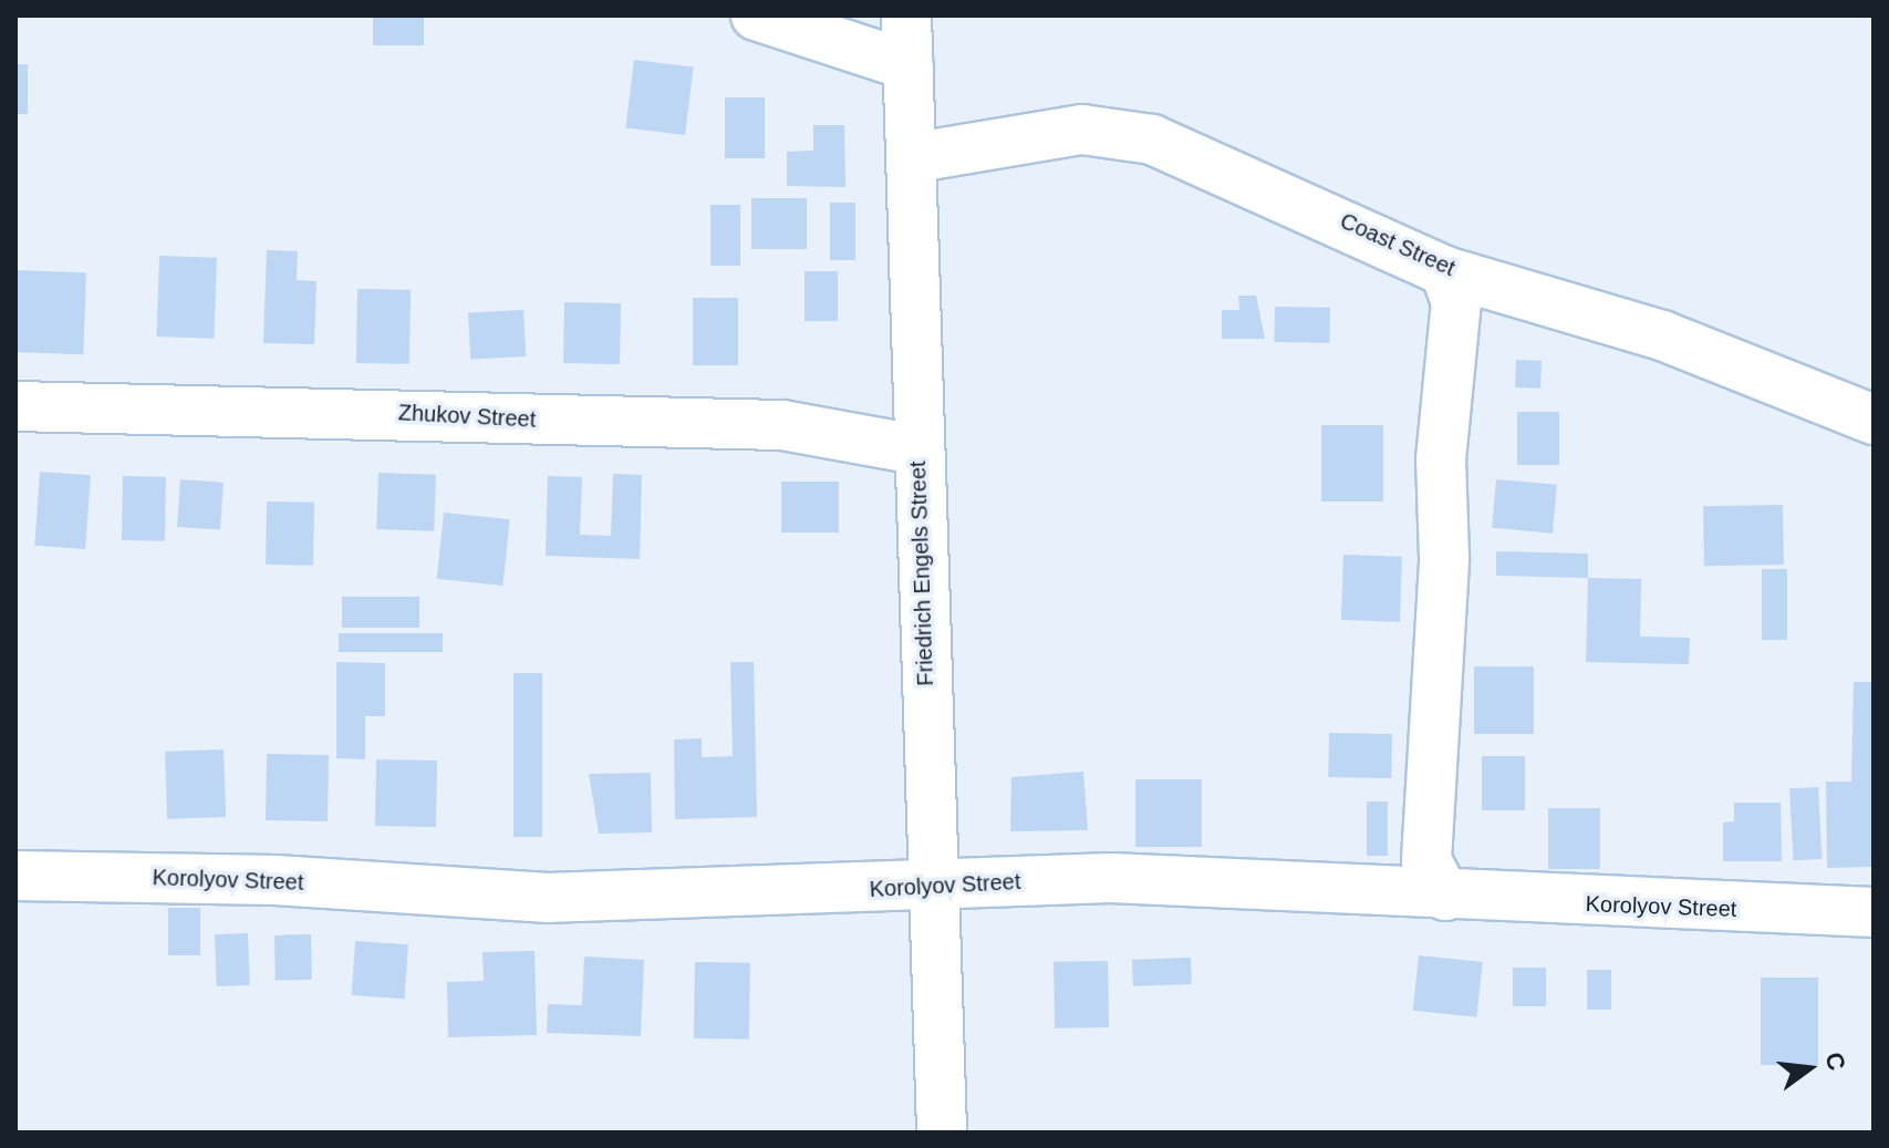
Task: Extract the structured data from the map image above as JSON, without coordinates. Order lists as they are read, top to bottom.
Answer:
{
  "streets": {
    "street": [
      "Coast Street",
      "Zhukov Street",
      "Friedrich Engels Street",
      "Korolyov Street"
    ]
  },
  "crossings": [
    ["Coast Street", "Friedrich Engels Street"],
    ["Zhukov Street", "Friedrich Engels Street"],
    ["Friedrich Engels Street", "Korolyov Street"]
  ],
  "north": "right"
}
